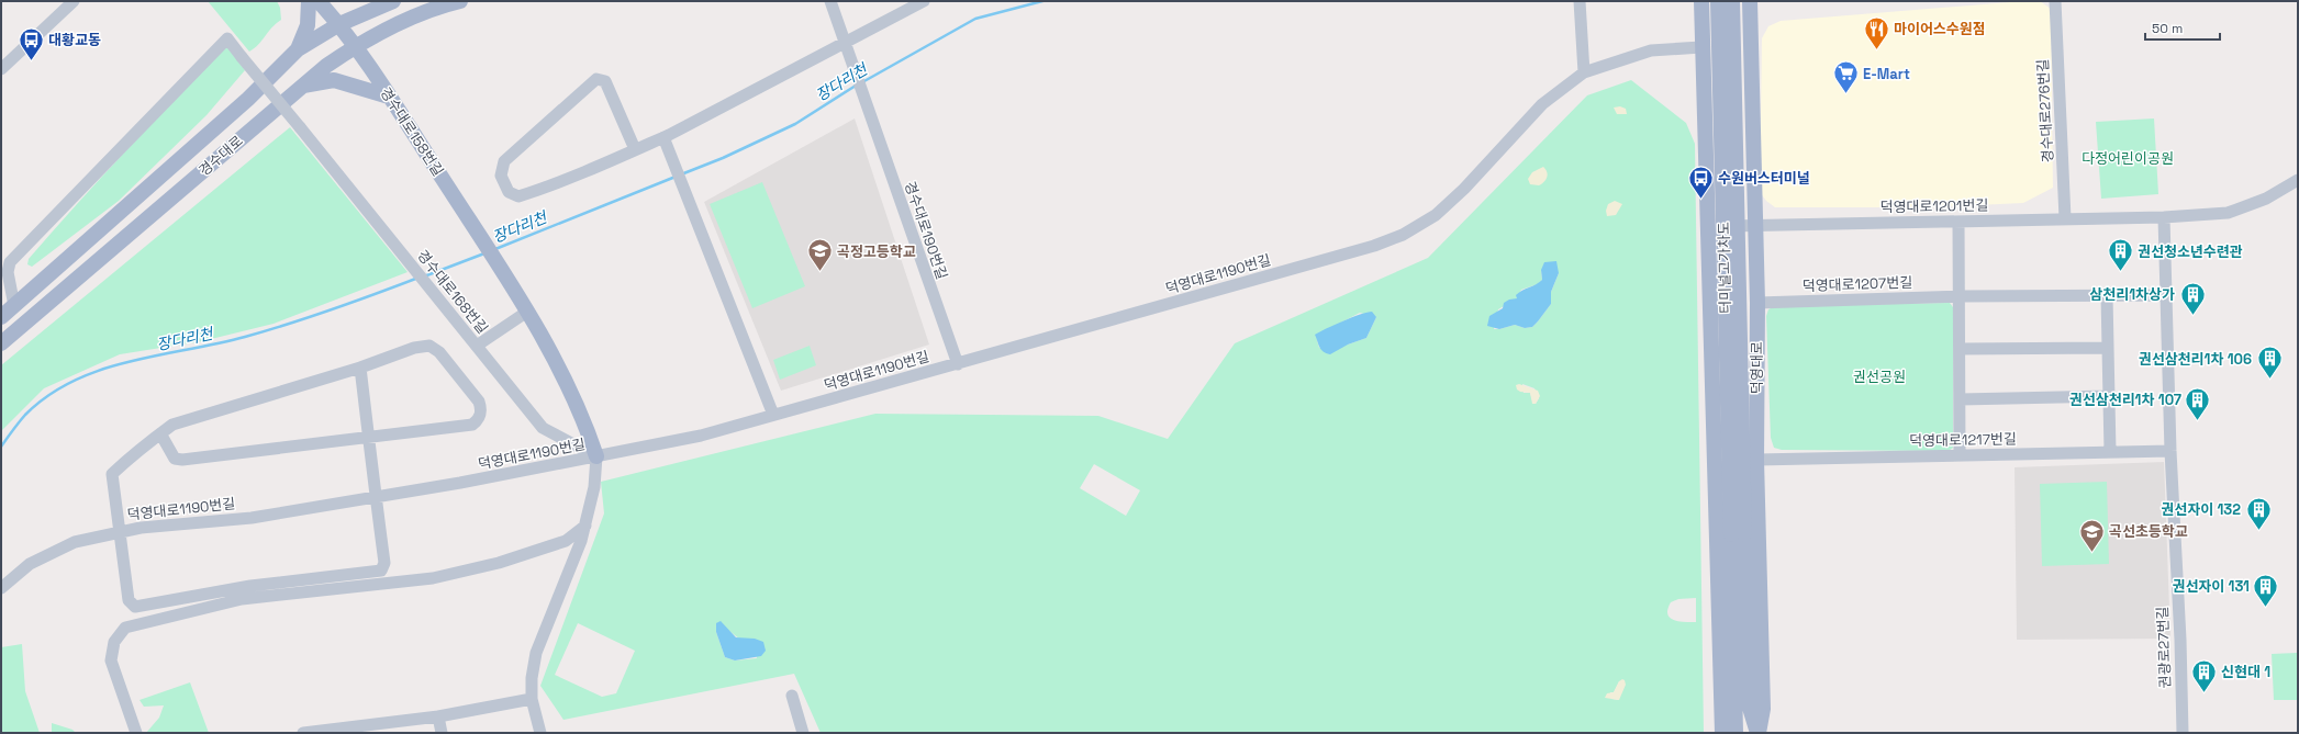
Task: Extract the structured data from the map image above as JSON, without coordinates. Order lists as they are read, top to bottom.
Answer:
{
  "streets": {
    "main road": [
      "경수대로158번길",
      "경수대로",
      "터미널고가차도",
      "덕영대로"
    ],
    "street": [
      "경수대로276번길",
      "덕영대로1201번길",
      "경수대로190번길",
      "덕영대로1190번길",
      "덕영대로1207번길",
      "경수대로168번길",
      "덕영대로1217번길",
      "권광로27번길"
    ]
  },
  "crossings": [
    ["경수대로276번길", "덕영대로1201번길"],
    ["경수대로158번길", "경수대로"],
    ["경수대로", "경수대로168번길"],
    ["덕영대로1201번길", "덕영대로"],
    ["덕영대로1201번길", "권광로27번길"],
    ["경수대로190번길", "덕영대로1190번길"],
    ["터미널고가차도", "덕영대로"],
    ["덕영대로1190번길", "경수대로168번길"],
    ["덕영대로1207번길", "덕영대로"],
    ["덕영대로1207번길", "권광로27번길"],
    ["덕영대로", "덕영대로1217번길"],
    ["덕영대로1217번길", "권광로27번길"]
  ],
  "water": ["장다리천"],
  "parks": ["다정어린이공원", "권선공원"],
  "places": {
    "restaurant": ["마이어스수원점"],
    "bus stop": ["대황교동", "수원버스터미널"],
    "supermarket": ["E-Mart"],
    "school or university": ["곡정고등학교", "곡선초등학교"],
    "building": [
      "권선청소년수련관",
      "삼천리1차상가",
      "권선삼천리1차 106",
      "권선삼천리1차 107",
      "권선자이 132",
      "권선자이 131",
      "신현대 1"
    ]
  },
  "scale_bar": "50 m"
}
